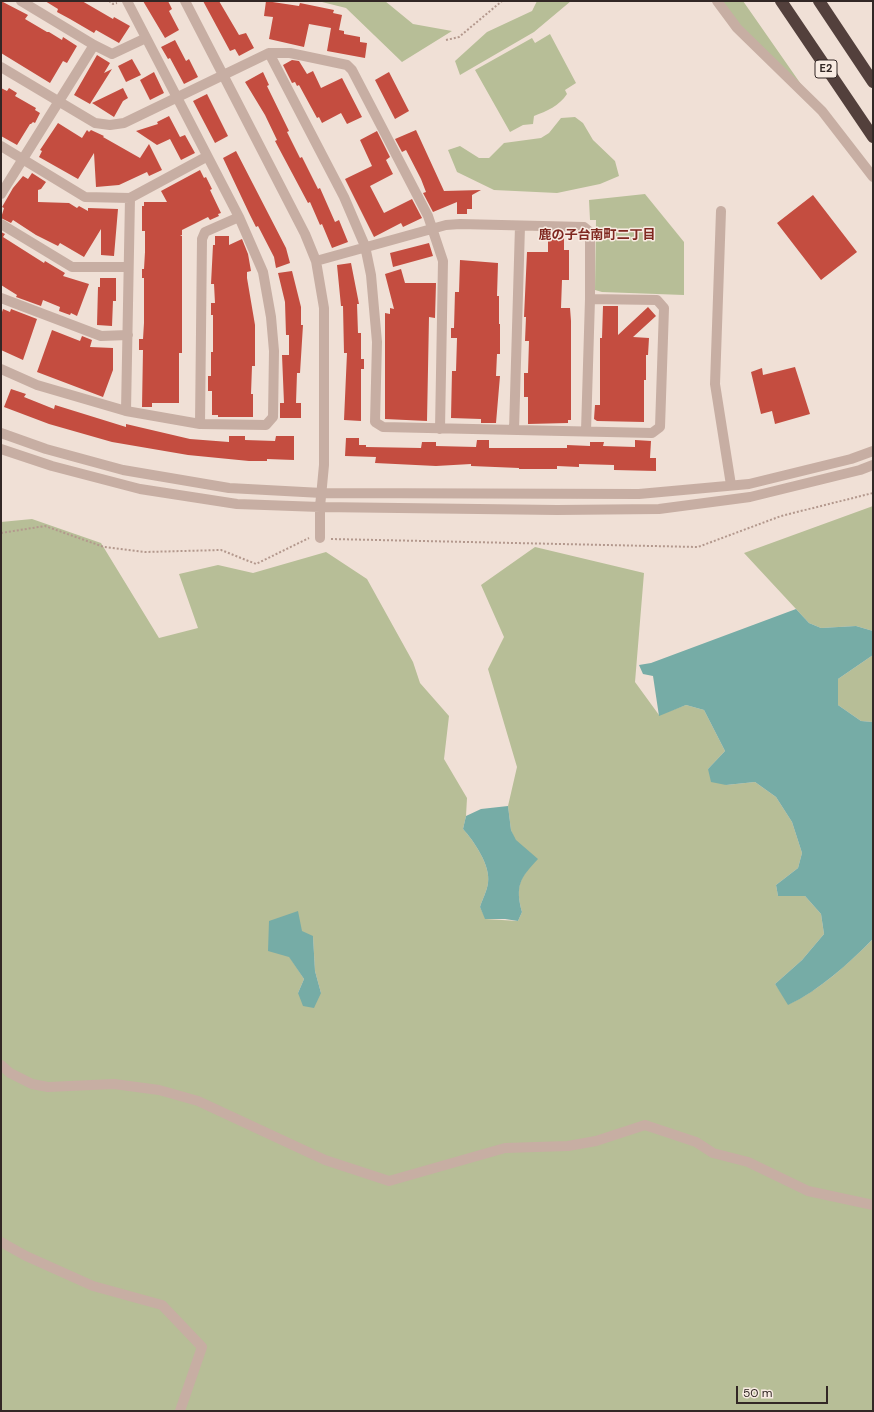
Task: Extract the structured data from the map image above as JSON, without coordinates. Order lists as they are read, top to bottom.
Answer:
{
  "streets": {
    "highway": ["E2"]
  },
  "districts": ["鹿の子台南町二丁目"],
  "scale_bar": "50 m"
}
